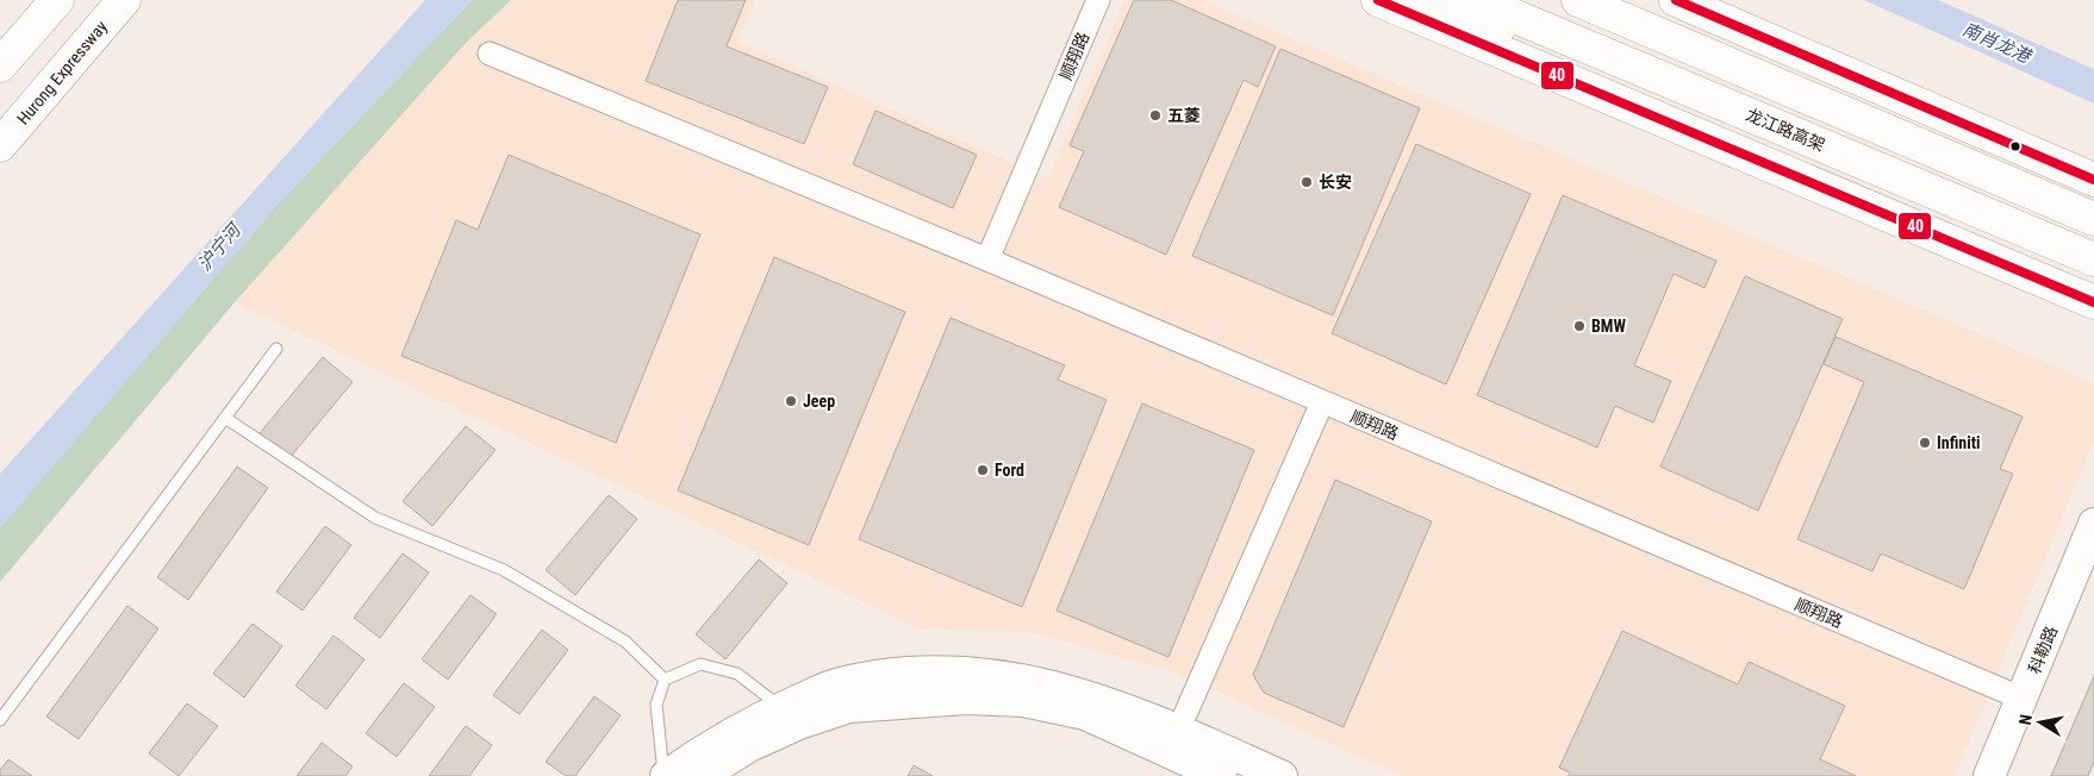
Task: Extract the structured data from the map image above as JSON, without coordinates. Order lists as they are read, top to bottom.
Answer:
{
  "streets": {
    "main road": ["Hurong Expressway", "龙江路高架"],
    "street": ["顺翔路", "科勒路"]
  },
  "crossings": [
    ["顺翔路", "科勒路"]
  ],
  "water": ["南肖龙港", "沪宁河"],
  "places": [
    "五菱",
    "长安",
    "BMW",
    "Jeep",
    "Infiniti",
    "Ford"
  ],
  "lines": ["transit line 40"],
  "north": "left"
}
